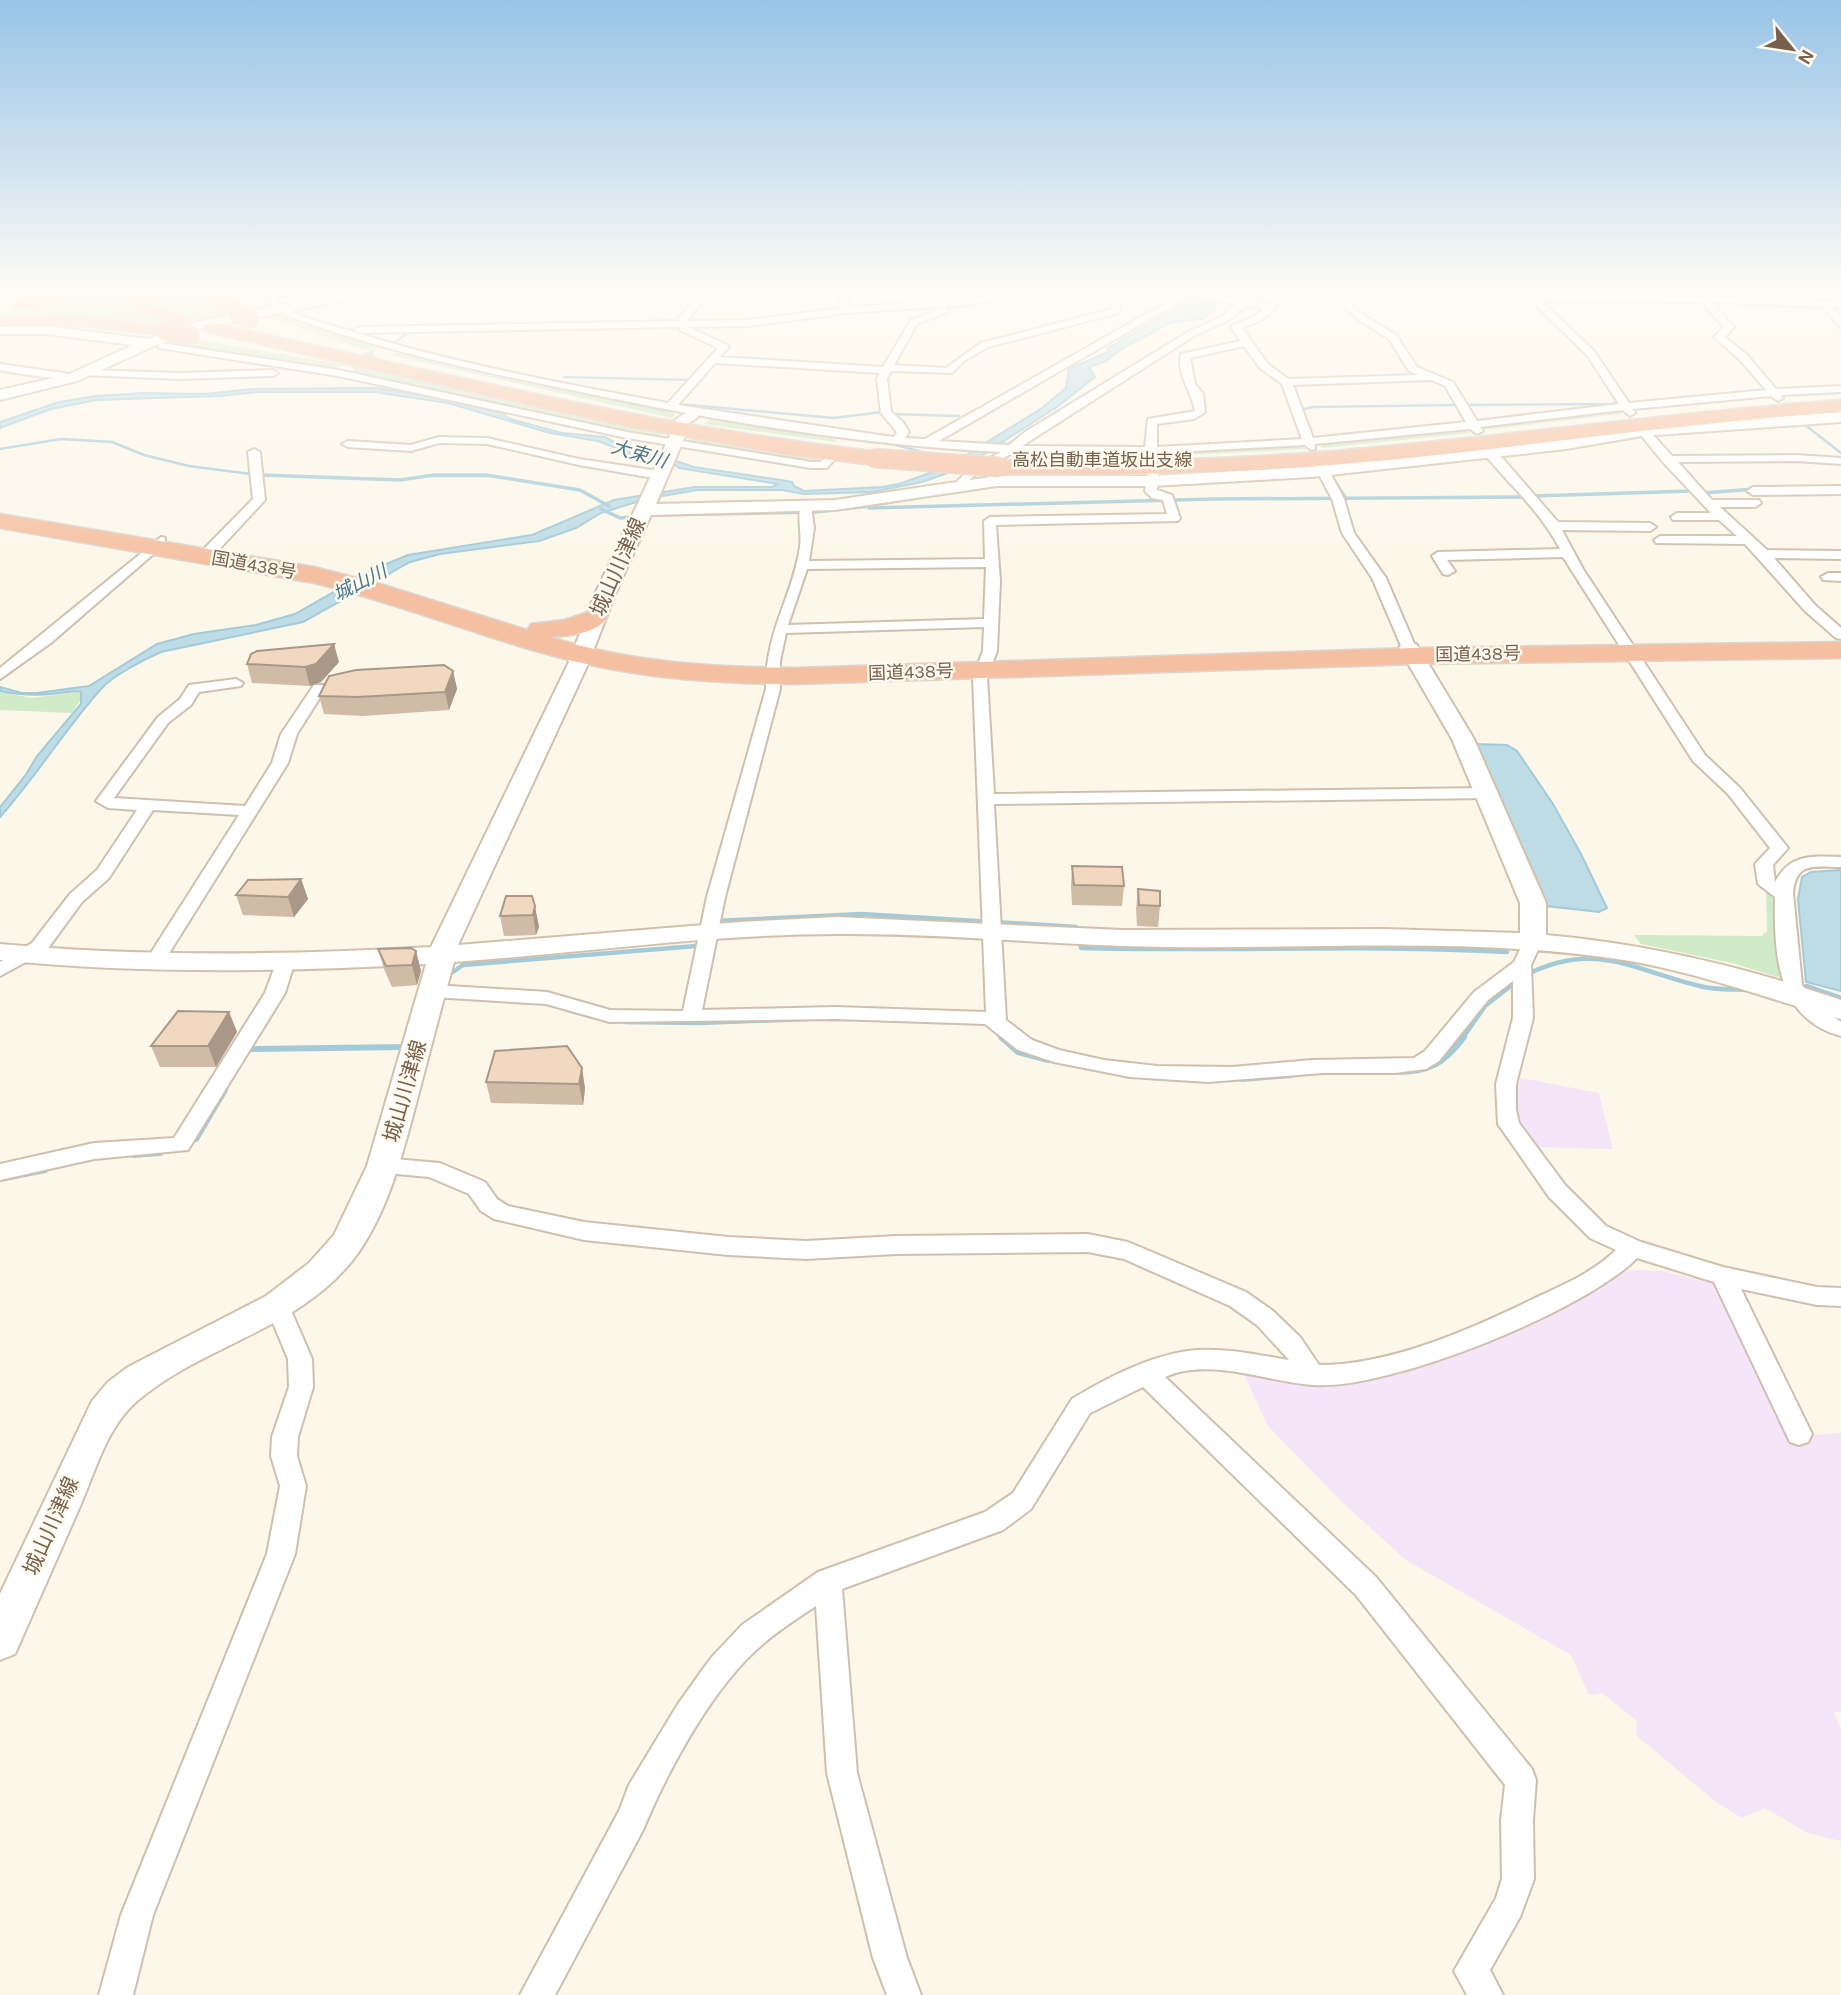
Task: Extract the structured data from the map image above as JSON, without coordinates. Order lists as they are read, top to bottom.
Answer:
{
  "streets": {
    "highway": ["高松自動車道坂出支線", "国道438号"],
    "street": ["城山川津線"]
  },
  "crossings": [
    ["国道438号", "城山川津線"]
  ],
  "water": ["大束川", "城山川"],
  "north": "bottom right"
}
